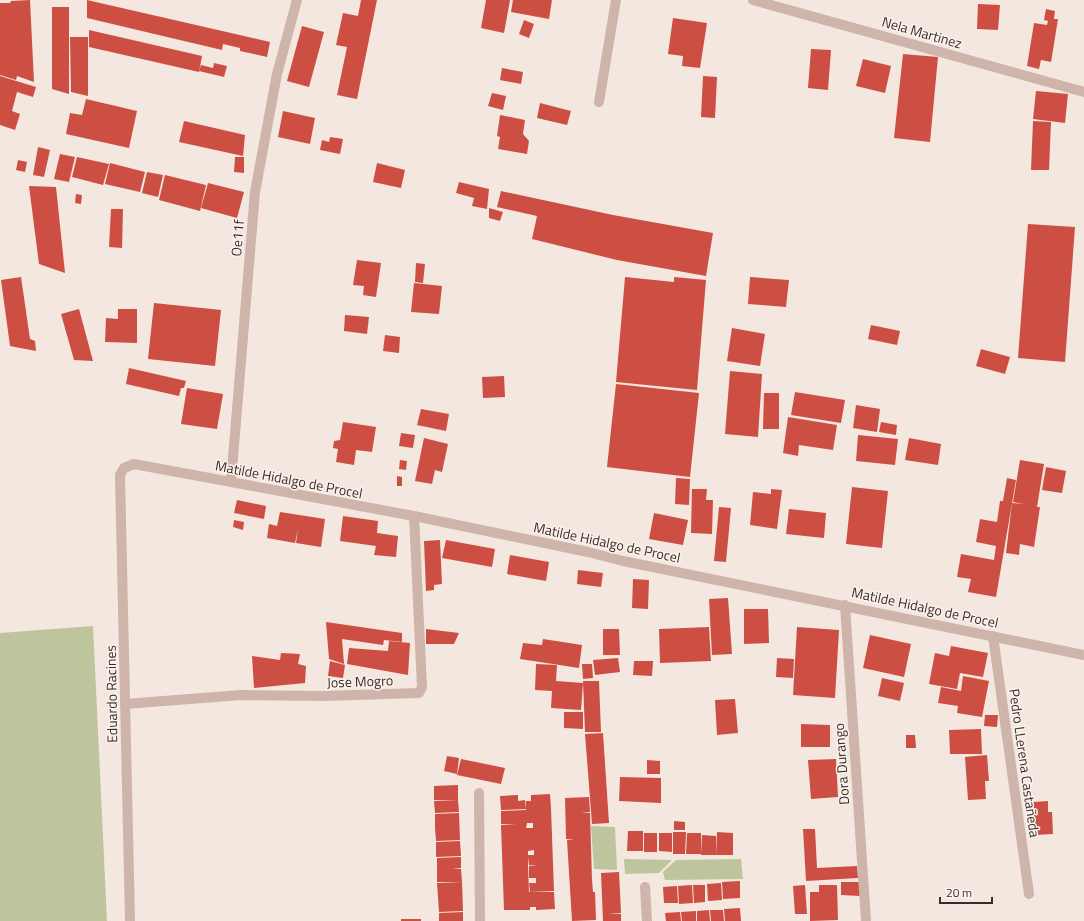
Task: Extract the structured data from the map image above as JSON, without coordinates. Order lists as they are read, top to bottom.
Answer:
{
  "streets": {
    "street": [
      "Nela Martinez",
      "Oe11f",
      "Matilde Hidalgo de Procel",
      "Jose Mogro",
      "Eduardo Racines",
      "Pedro LLerena Castañeda",
      "Dora Durango"
    ]
  },
  "crossings": [
    ["Oe11f", "Matilde Hidalgo de Procel"],
    ["Matilde Hidalgo de Procel", "Jose Mogro"],
    ["Matilde Hidalgo de Procel", "Eduardo Racines"],
    ["Matilde Hidalgo de Procel", "Pedro LLerena Castañeda"],
    ["Matilde Hidalgo de Procel", "Dora Durango"],
    ["Jose Mogro", "Eduardo Racines"]
  ],
  "scale_bar": "20 m"
}
